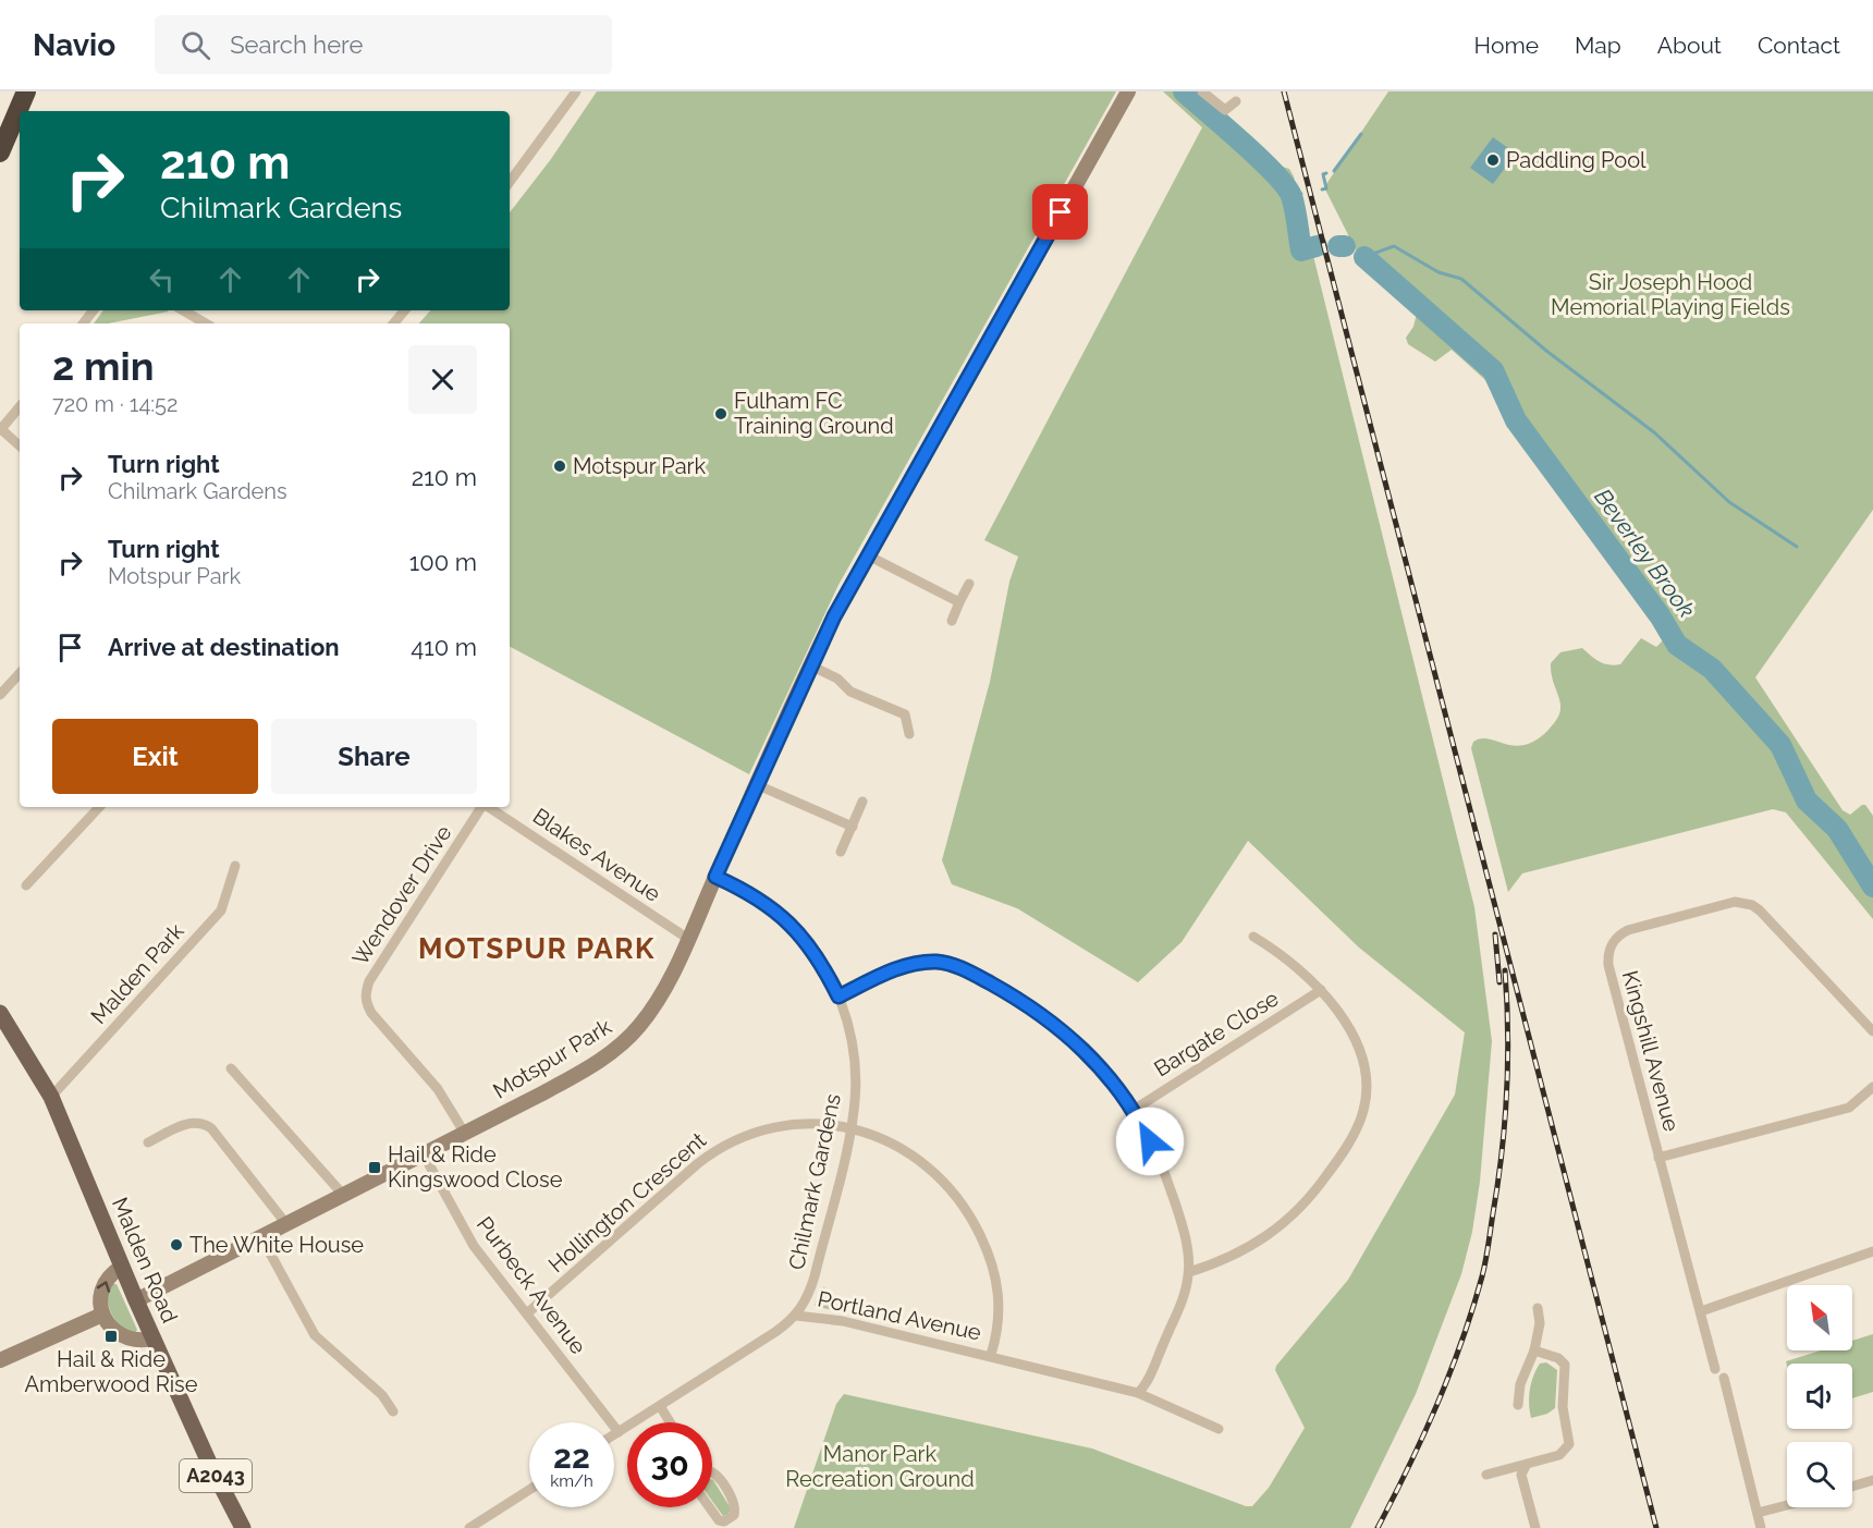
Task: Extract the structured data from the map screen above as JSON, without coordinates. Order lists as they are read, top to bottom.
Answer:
{
  "streets": {
    "main road": ["Malden Road", "A2043"],
    "street": [
      "Blakes Avenue",
      "Wendover Drive",
      "Malden Park",
      "Bargate Close",
      "Kingshill Avenue",
      "Motspur Park",
      "Chilmark Gardens",
      "Hollington Crescent",
      "Purbeck Avenue",
      "Portland Avenue"
    ]
  },
  "crossings": [
    ["Blakes Avenue", "Motspur Park"],
    ["Wendover Drive", "Motspur Park"],
    ["Malden Park", "Malden Road"],
    ["Motspur Park", "Chilmark Gardens"],
    ["Motspur Park", "Malden Road"],
    ["Motspur Park", "Purbeck Avenue"],
    ["Chilmark Gardens", "Hollington Crescent"],
    ["Chilmark Gardens", "Portland Avenue"],
    ["Hollington Crescent", "Purbeck Avenue"],
    ["Hollington Crescent", "Portland Avenue"],
    ["Purbeck Avenue", "Portland Avenue"]
  ],
  "districts": ["MOTSPUR PARK"],
  "water": ["Beverley Brook"],
  "parks": ["Sir Joseph Hood Memorial Playing Fields", "Manor Park Recreation Ground"],
  "places": {
    "other": [
      "Paddling Pool",
      "Fulham FC Training Ground",
      "Motspur Park",
      "The White House"
    ],
    "transit": ["Hail & Ride Kingswood Close", "Hail & Ride Amberwood Rise"]
  },
  "north": "top left",
  "page": {
    "header": "Navio",
    "search": "Search here",
    "nav": [
      "Home",
      "Map",
      "About",
      "Contact"
    ],
    "turn": ["210 m", "Chilmark Gardens"],
    "heading": ["2 min", "720 m · 14:52"],
    "list": [
      {
        "name": "Turn right",
        "note": "Chilmark Gardens",
        "value": "210 m"
      },
      {
        "name": "Turn right",
        "note": "Motspur Park",
        "value": "100 m"
      },
      {
        "name": "Arrive at destination",
        "value": "410 m"
      }
    ],
    "buttons": ["Exit", "Share"],
    "speed": "22 km/h",
    "limit": "30"
  }
}
